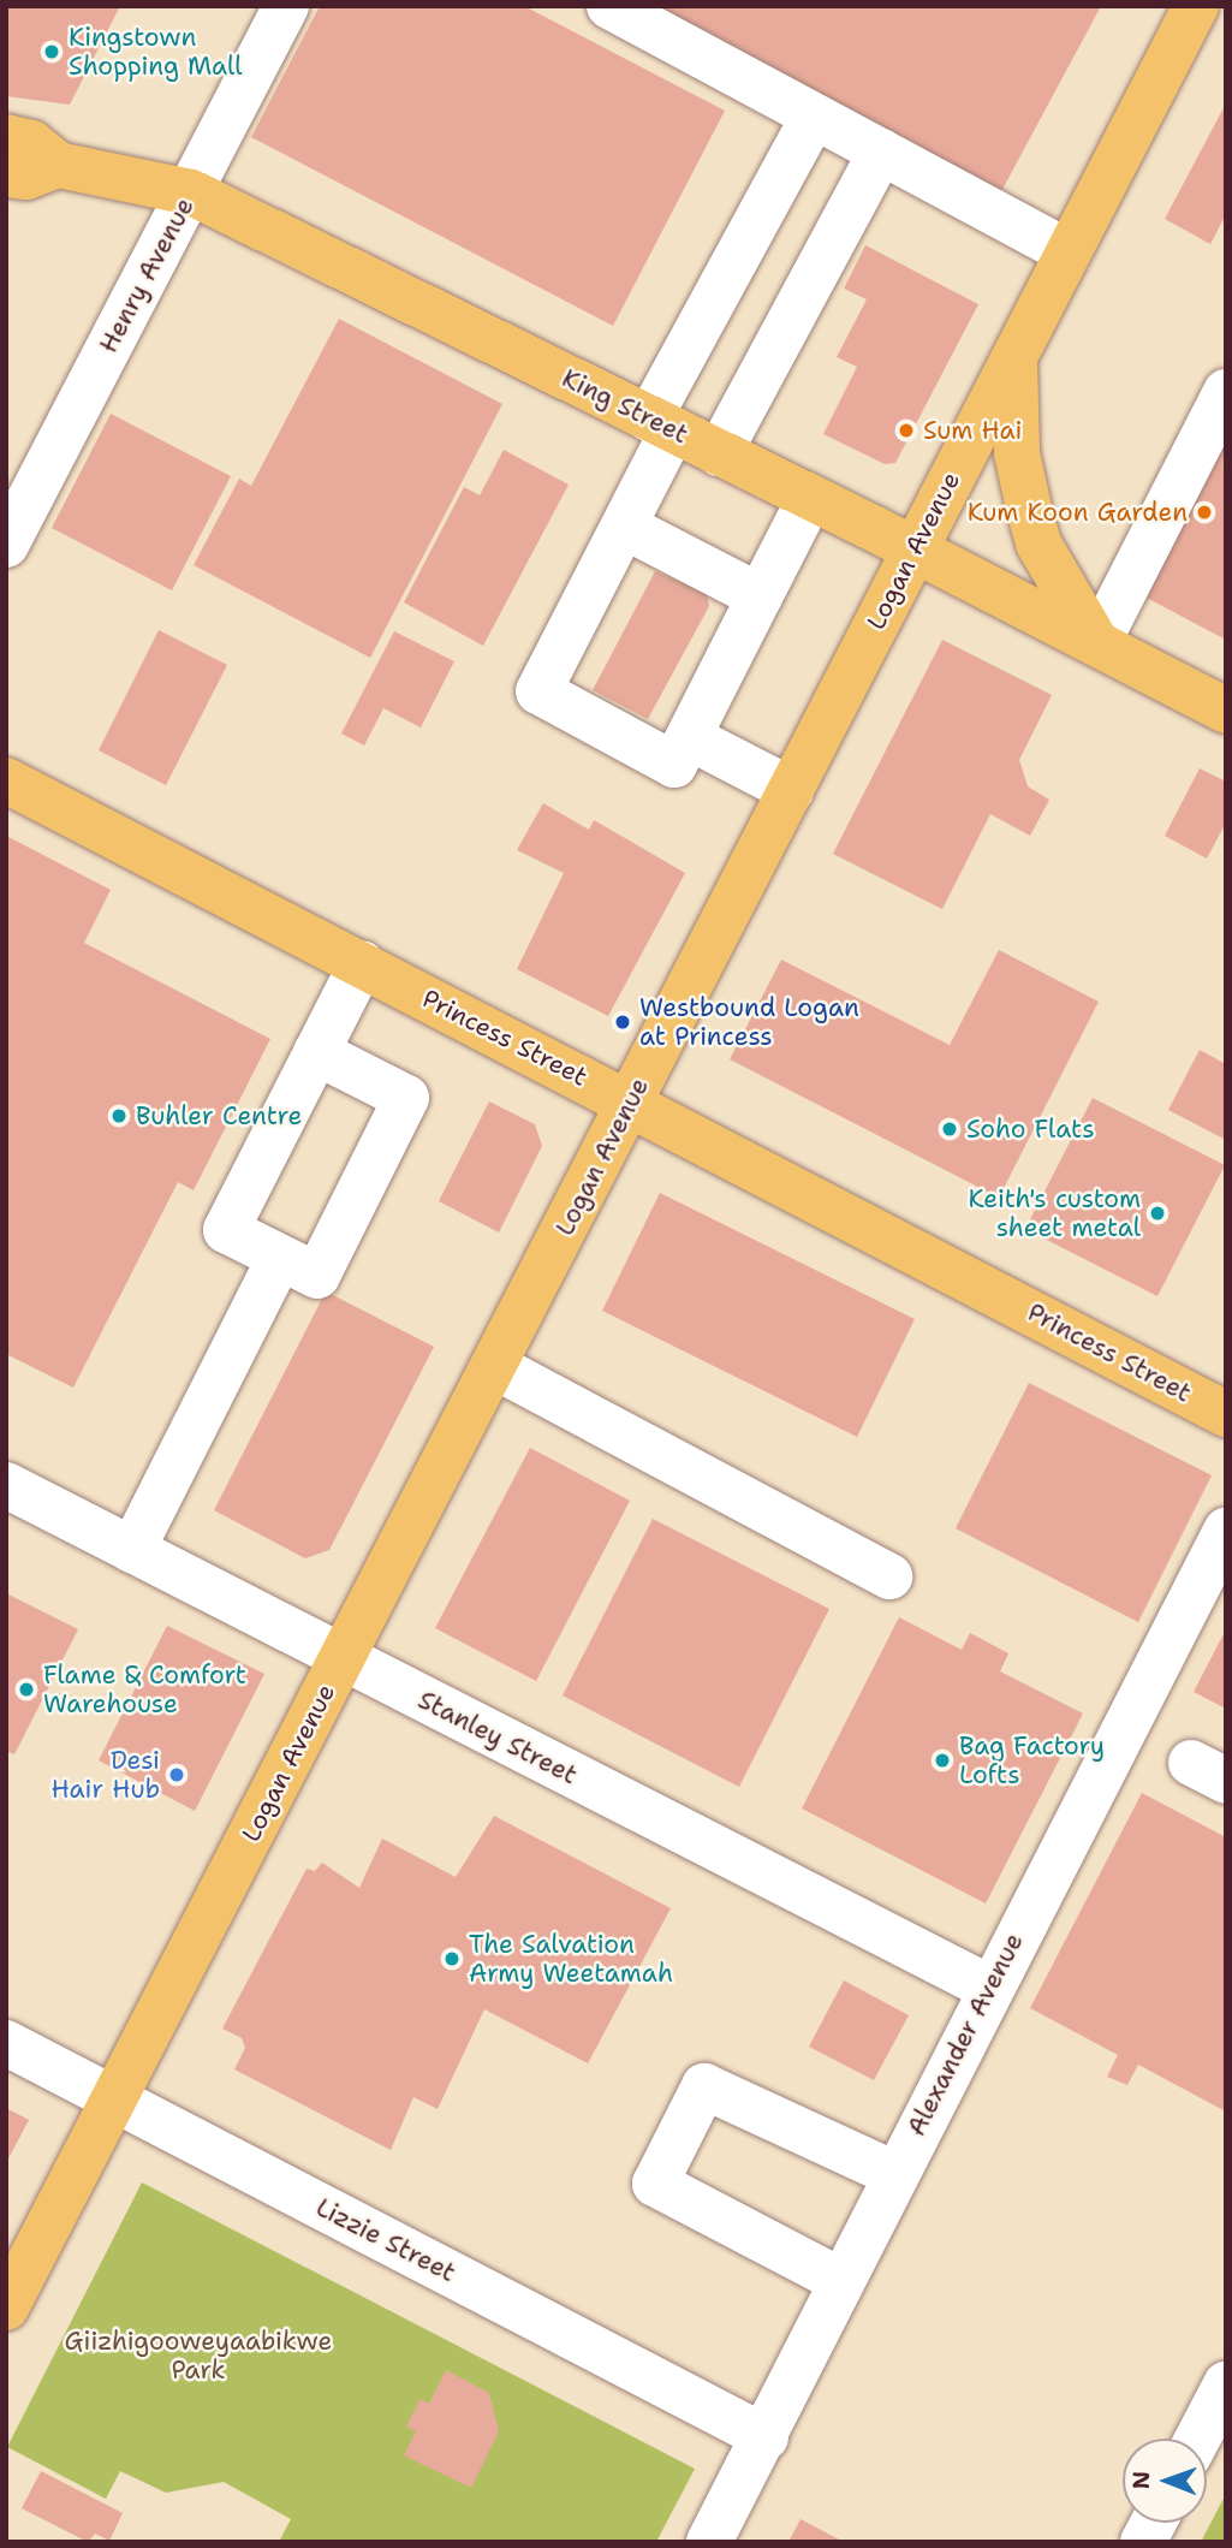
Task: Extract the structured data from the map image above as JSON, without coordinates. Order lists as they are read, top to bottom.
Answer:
{
  "streets": {
    "main road": ["King Street", "Logan Avenue", "Princess Street"],
    "street": [
      "Henry Avenue",
      "Stanley Street",
      "Alexander Avenue",
      "Lizzie Street"
    ]
  },
  "crossings": [
    ["Henry Avenue", "King Street"],
    ["King Street", "Logan Avenue"],
    ["Logan Avenue", "Princess Street"],
    ["Logan Avenue", "Stanley Street"],
    ["Logan Avenue", "Lizzie Street"],
    ["Stanley Street", "Alexander Avenue"],
    ["Alexander Avenue", "Lizzie Street"]
  ],
  "parks": ["Giizhigooweyaabikwe Park"],
  "places": [
    "Kingstown Shopping Mall",
    "Sum Hai",
    "Kum Koon Garden",
    "Westbound Logan at Princess",
    "Buhler Centre",
    "Soho Flats",
    "Keith's custom sheet metal",
    "Flame & Comfort Warehouse",
    "Bag Factory Lofts",
    "Desi Hair Hub",
    "The Salvation Army Weetamah"
  ],
  "north": "left"
}
